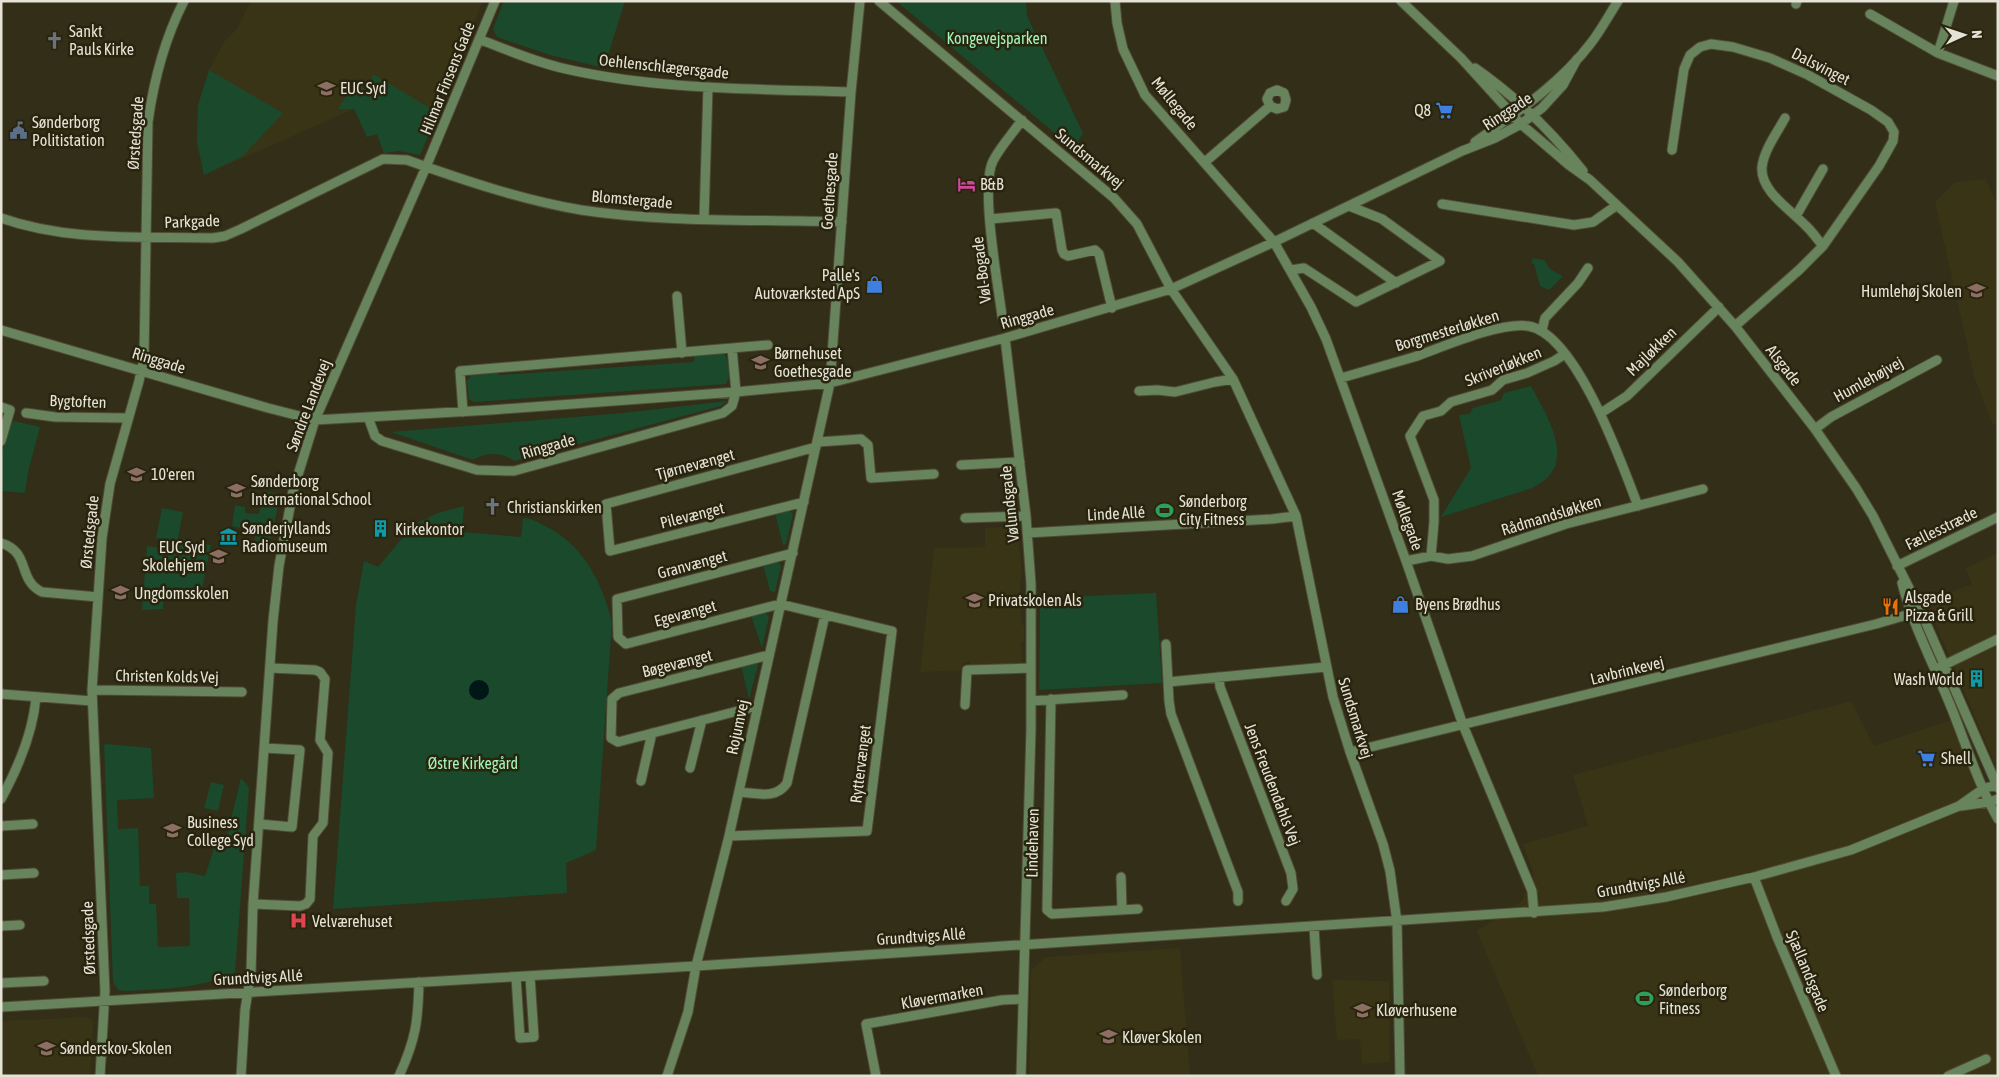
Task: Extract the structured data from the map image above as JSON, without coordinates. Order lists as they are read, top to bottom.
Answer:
{
  "streets": {
    "street": [
      "Oehlenschlægersgade",
      "Dalsvinget",
      "Hilmar Finsens Gade",
      "Møllegade",
      "Ringgade",
      "Ørstedsgade",
      "Sundsmarkvej",
      "Goethesgade",
      "Blomstergade",
      "Parkgade",
      "Vøl-Bogade",
      "Borgmesterløkken",
      "Majløkken",
      "Alsgade",
      "Skriverløkken",
      "Humlehøjvej",
      "Bygtoften",
      "Søndre Landevej",
      "Tjørnevænget",
      "Vølundsgade",
      "Linde Allé",
      "Pilevænget",
      "Rådmandsløkken",
      "Fællesstræde",
      "Granvænget",
      "Egevænget",
      "Bøgevænget",
      "Lavbrinkevej",
      "Christen Kolds Vej",
      "Rojumvej",
      "Ryttervænget",
      "Jens Freudendahls Vej",
      "Lindehaven",
      "Grundtvigs Allé",
      "Sjællandsgade",
      "Kløvermarken"
    ]
  },
  "crossings": [
    ["Oehlenschlægersgade", "Hilmar Finsens Gade"],
    ["Oehlenschlægersgade", "Goethesgade"],
    ["Dalsvinget", "Alsgade"],
    ["Hilmar Finsens Gade", "Blomstergade"],
    ["Hilmar Finsens Gade", "Parkgade"],
    ["Hilmar Finsens Gade", "Søndre Landevej"],
    ["Møllegade", "Ringgade"],
    ["Møllegade", "Borgmesterløkken"],
    ["Møllegade", "Rådmandsløkken"],
    ["Møllegade", "Lavbrinkevej"],
    ["Møllegade", "Grundtvigs Allé"],
    ["Ringgade", "Ørstedsgade"],
    ["Ringgade", "Sundsmarkvej"],
    ["Ringgade", "Goethesgade"],
    ["Ringgade", "Vøl-Bogade"],
    ["Ringgade", "Alsgade"],
    ["Ringgade", "Søndre Landevej"],
    ["Ringgade", "Vølundsgade"],
    ["Ringgade", "Rojumvej"],
    ["Ørstedsgade", "Parkgade"],
    ["Ørstedsgade", "Bygtoften"],
    ["Ørstedsgade", "Christen Kolds Vej"],
    ["Ørstedsgade", "Grundtvigs Allé"],
    ["Sundsmarkvej", "Vøl-Bogade"],
    ["Sundsmarkvej", "Linde Allé"],
    ["Sundsmarkvej", "Lavbrinkevej"],
    ["Sundsmarkvej", "Grundtvigs Allé"],
    ["Goethesgade", "Blomstergade"],
    ["Goethesgade", "Rojumvej"],
    ["Blomstergade", "Parkgade"],
    ["Blomstergade", "Søndre Landevej"],
    ["Parkgade", "Søndre Landevej"],
    ["Majløkken", "Alsgade"],
    ["Alsgade", "Humlehøjvej"],
    ["Alsgade", "Fællesstræde"],
    ["Alsgade", "Lavbrinkevej"],
    ["Alsgade", "Grundtvigs Allé"],
    ["Skriverløkken", "Rådmandsløkken"],
    ["Søndre Landevej", "Grundtvigs Allé"],
    ["Tjørnevænget", "Pilevænget"],
    ["Tjørnevænget", "Rojumvej"],
    ["Vølundsgade", "Linde Allé"],
    ["Vølundsgade", "Grundtvigs Allé"],
    ["Pilevænget", "Rojumvej"],
    ["Granvænget", "Egevænget"],
    ["Granvænget", "Rojumvej"],
    ["Egevænget", "Rojumvej"],
    ["Egevænget", "Ryttervænget"],
    ["Bøgevænget", "Rojumvej"],
    ["Rojumvej", "Ryttervænget"],
    ["Rojumvej", "Grundtvigs Allé"],
    ["Grundtvigs Allé", "Sjællandsgade"]
  ],
  "parks": ["Kongevejsparken", "Østre Kirkegård"],
  "places": {
    "church": ["Sankt Pauls Kirke", "Christianskirken"],
    "school or university": [
      "EUC Syd",
      "Humlehøj Skolen",
      "Børnehuset Goethesgade",
      "10'eren",
      "Sønderborg International School",
      "EUC Syd Skolehjem",
      "Ungdomsskolen",
      "Privatskolen Als",
      "Business College Syd",
      "Kløverhusene",
      "Kløver Skolen",
      "Sønderskov-Skolen"
    ],
    "supermarket": ["Q8", "Shell"],
    "public building": ["Sønderborg Politistation"],
    "hotel": ["B&B"],
    "shop": ["Palle's Autoværksted ApS", "Byens Brødhus"],
    "sports": ["Sønderborg City Fitness", "Sønderborg Fitness"],
    "building": ["Kirkekontor", "Wash World"],
    "museum": ["Sønderjyllands Radiomuseum"],
    "restaurant": ["Alsgade Pizza & Grill"],
    "hospital": ["Velværehuset"]
  },
  "north": "right"
}
